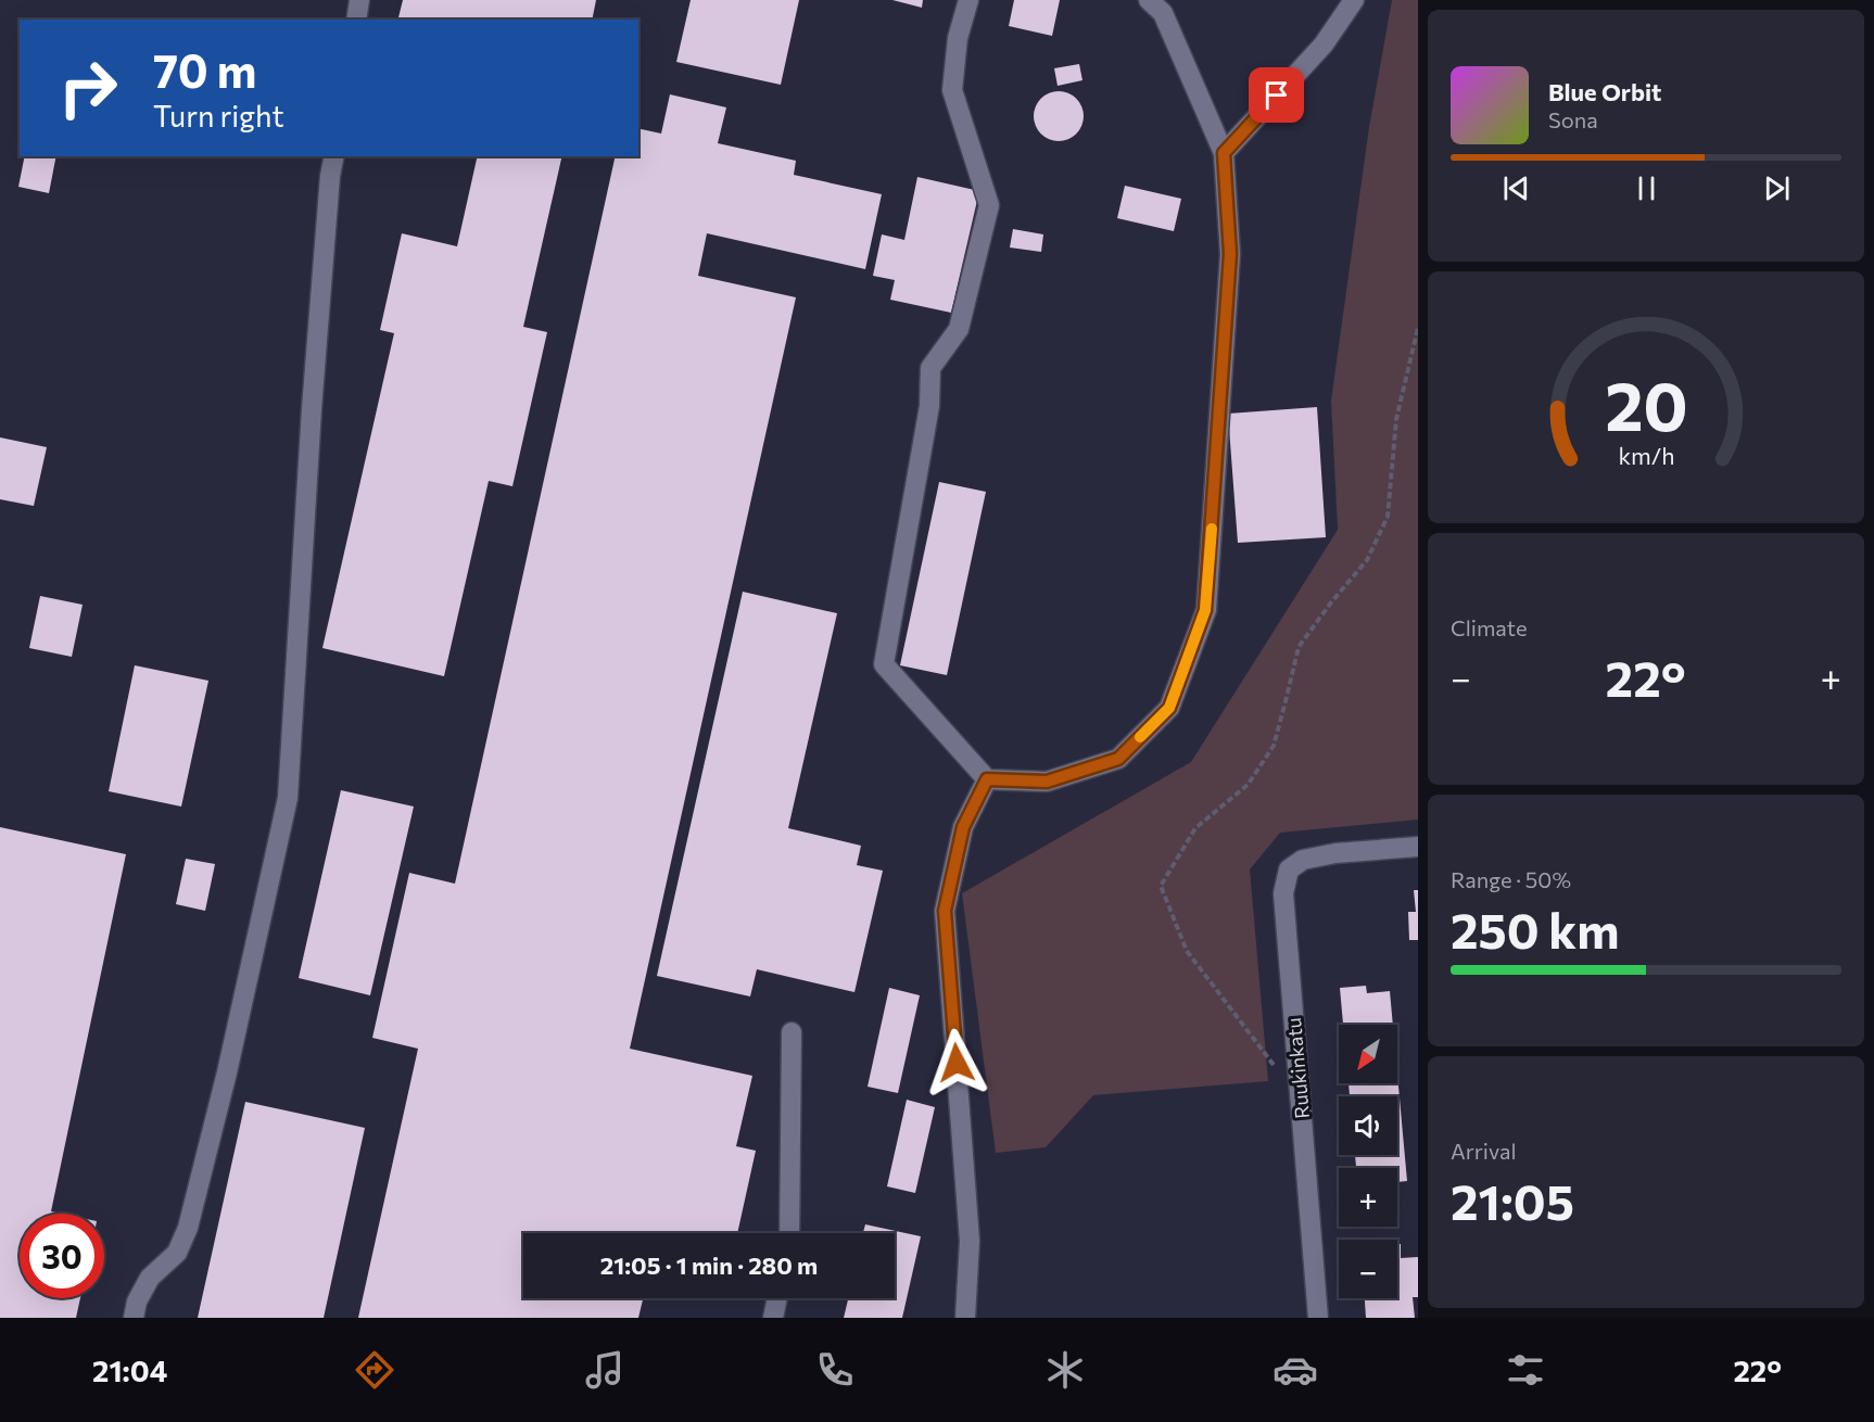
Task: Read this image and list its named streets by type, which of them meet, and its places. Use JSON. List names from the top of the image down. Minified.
{"streets":{"street":["Ruukinkatu"]},"north":"bottom left","page":{"turn":["70 m","Turn right"],"song":["Blue Orbit","Sona"],"tile":["Climate",["Range · 50%","250 km"],["Arrival","21:05"]],"heat":["−","22°","+"],"map_buttons":["+","−"],"limit":"30","trip":"21:05 · 1 min · 280 m","tabs":["21:04","22°"],"gauge":["20","km/h"]}}
